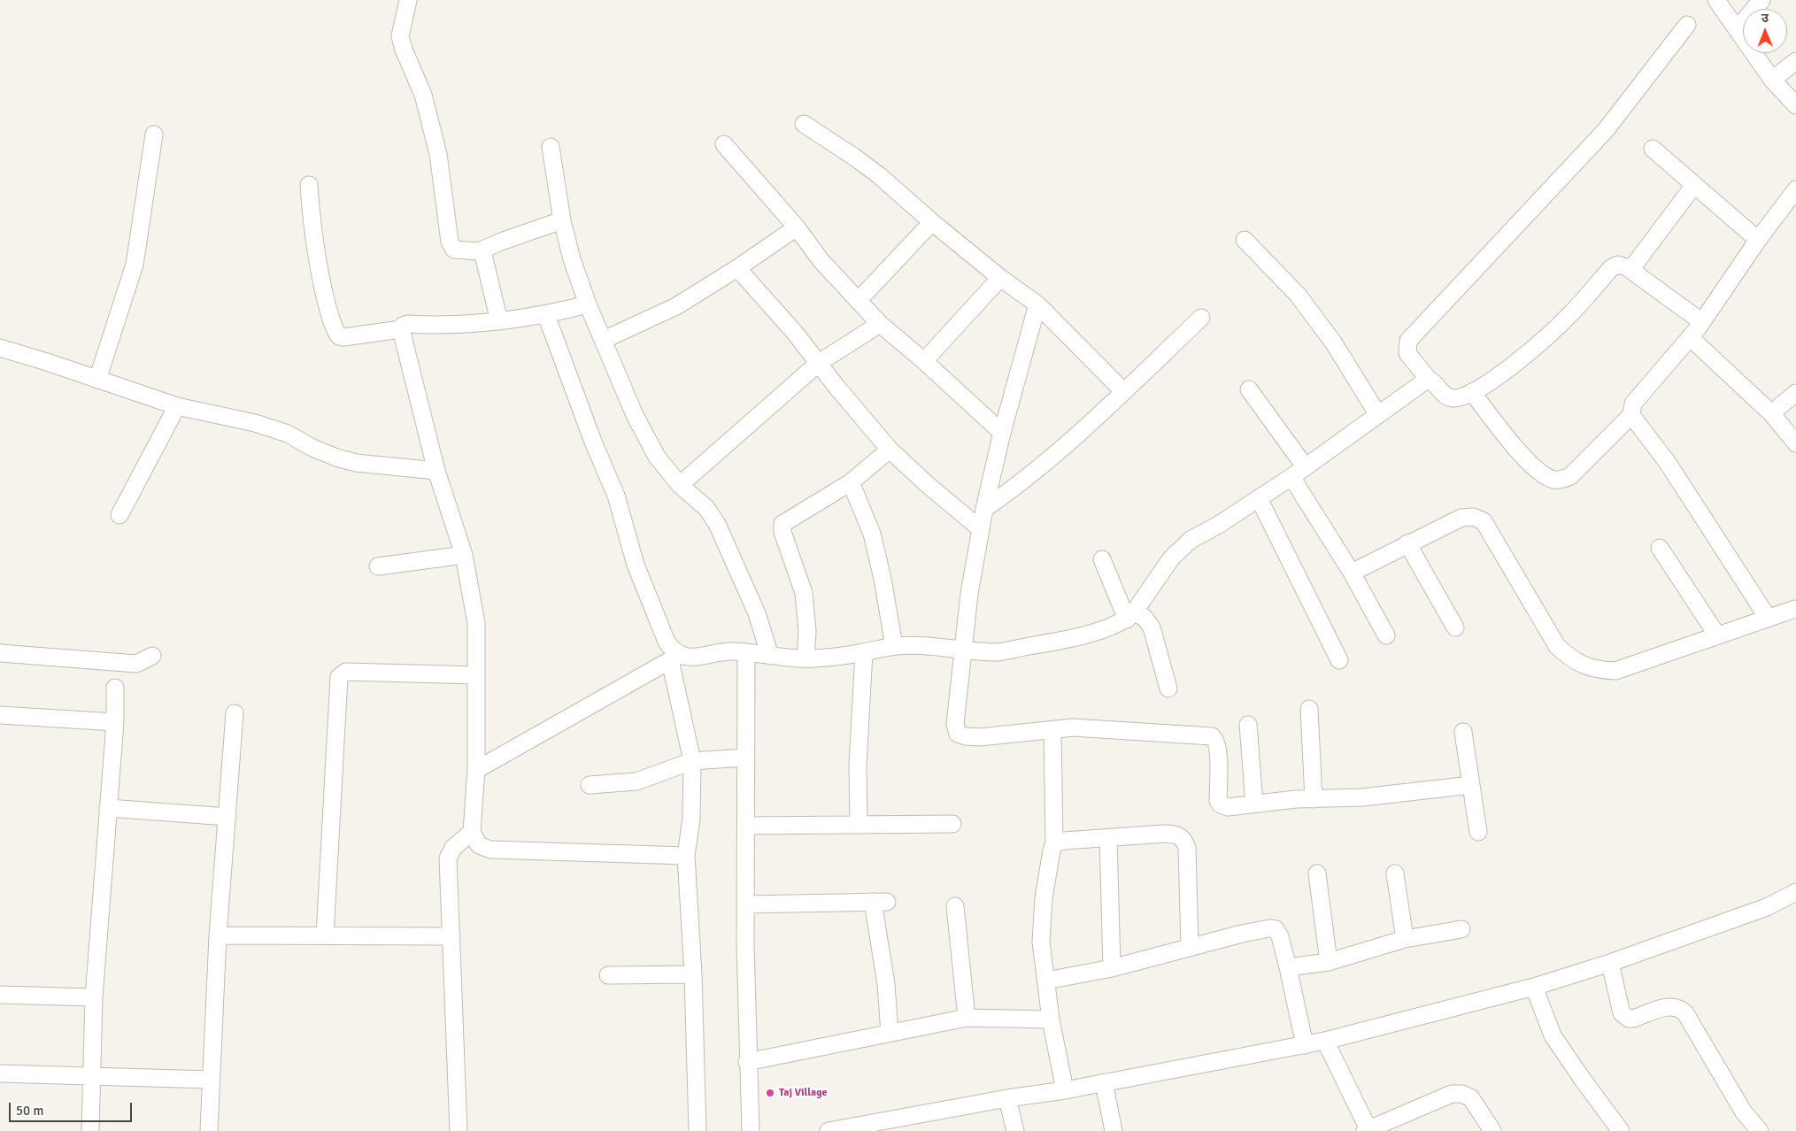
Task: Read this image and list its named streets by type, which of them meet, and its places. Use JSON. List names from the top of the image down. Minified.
{"places":["Taj Village"],"scale_bar":"50 m","north":"top"}
